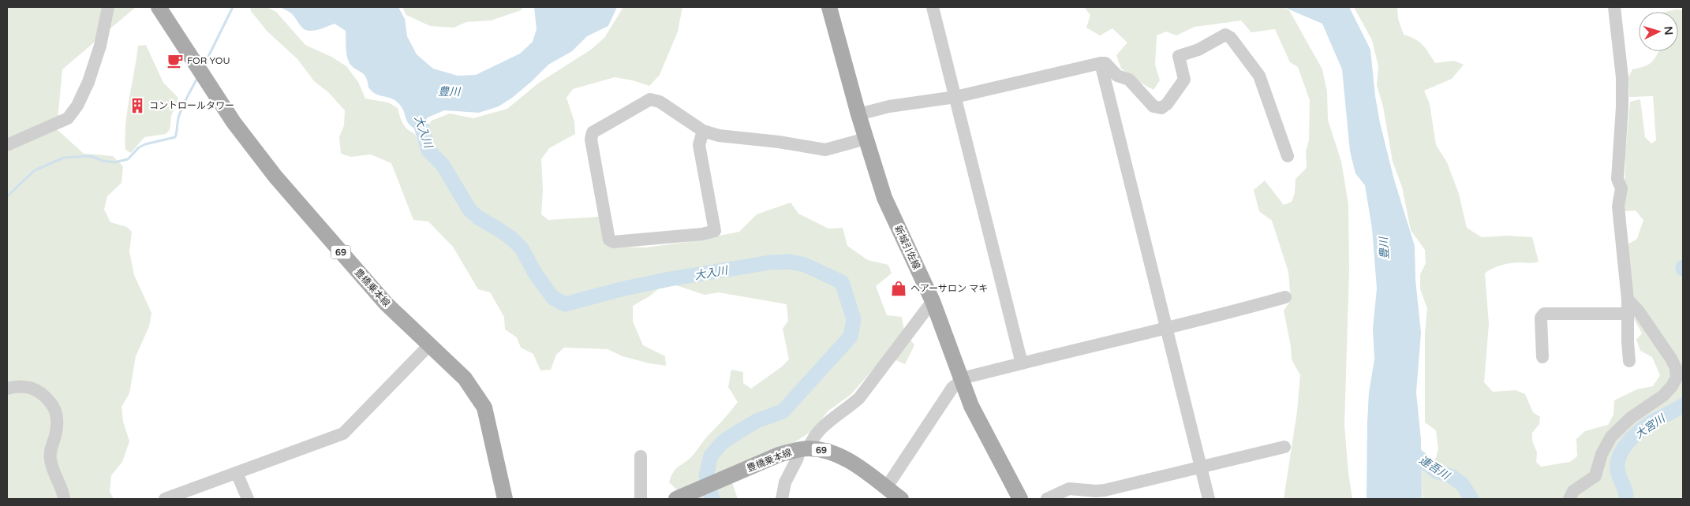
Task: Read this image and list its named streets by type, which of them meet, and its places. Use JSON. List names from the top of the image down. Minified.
{"streets":{"main road":["新城引佐線","69","豊橋乗本線"]},"water":["豊川","大入川","大宮川","連吾川"],"places":{"cafe":["FOR YOU"],"building":["コントロールタワー"],"shop":["ヘアーサロン マキ"]},"north":"right"}
